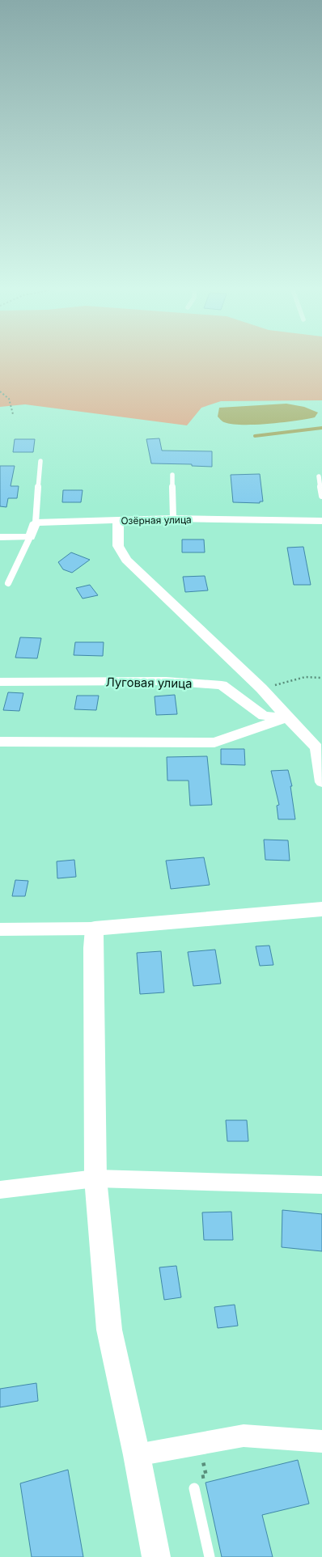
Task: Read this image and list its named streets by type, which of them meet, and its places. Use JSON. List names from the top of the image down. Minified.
{"streets":{"street":["Озёрная улица","Луговая улица"]}}
